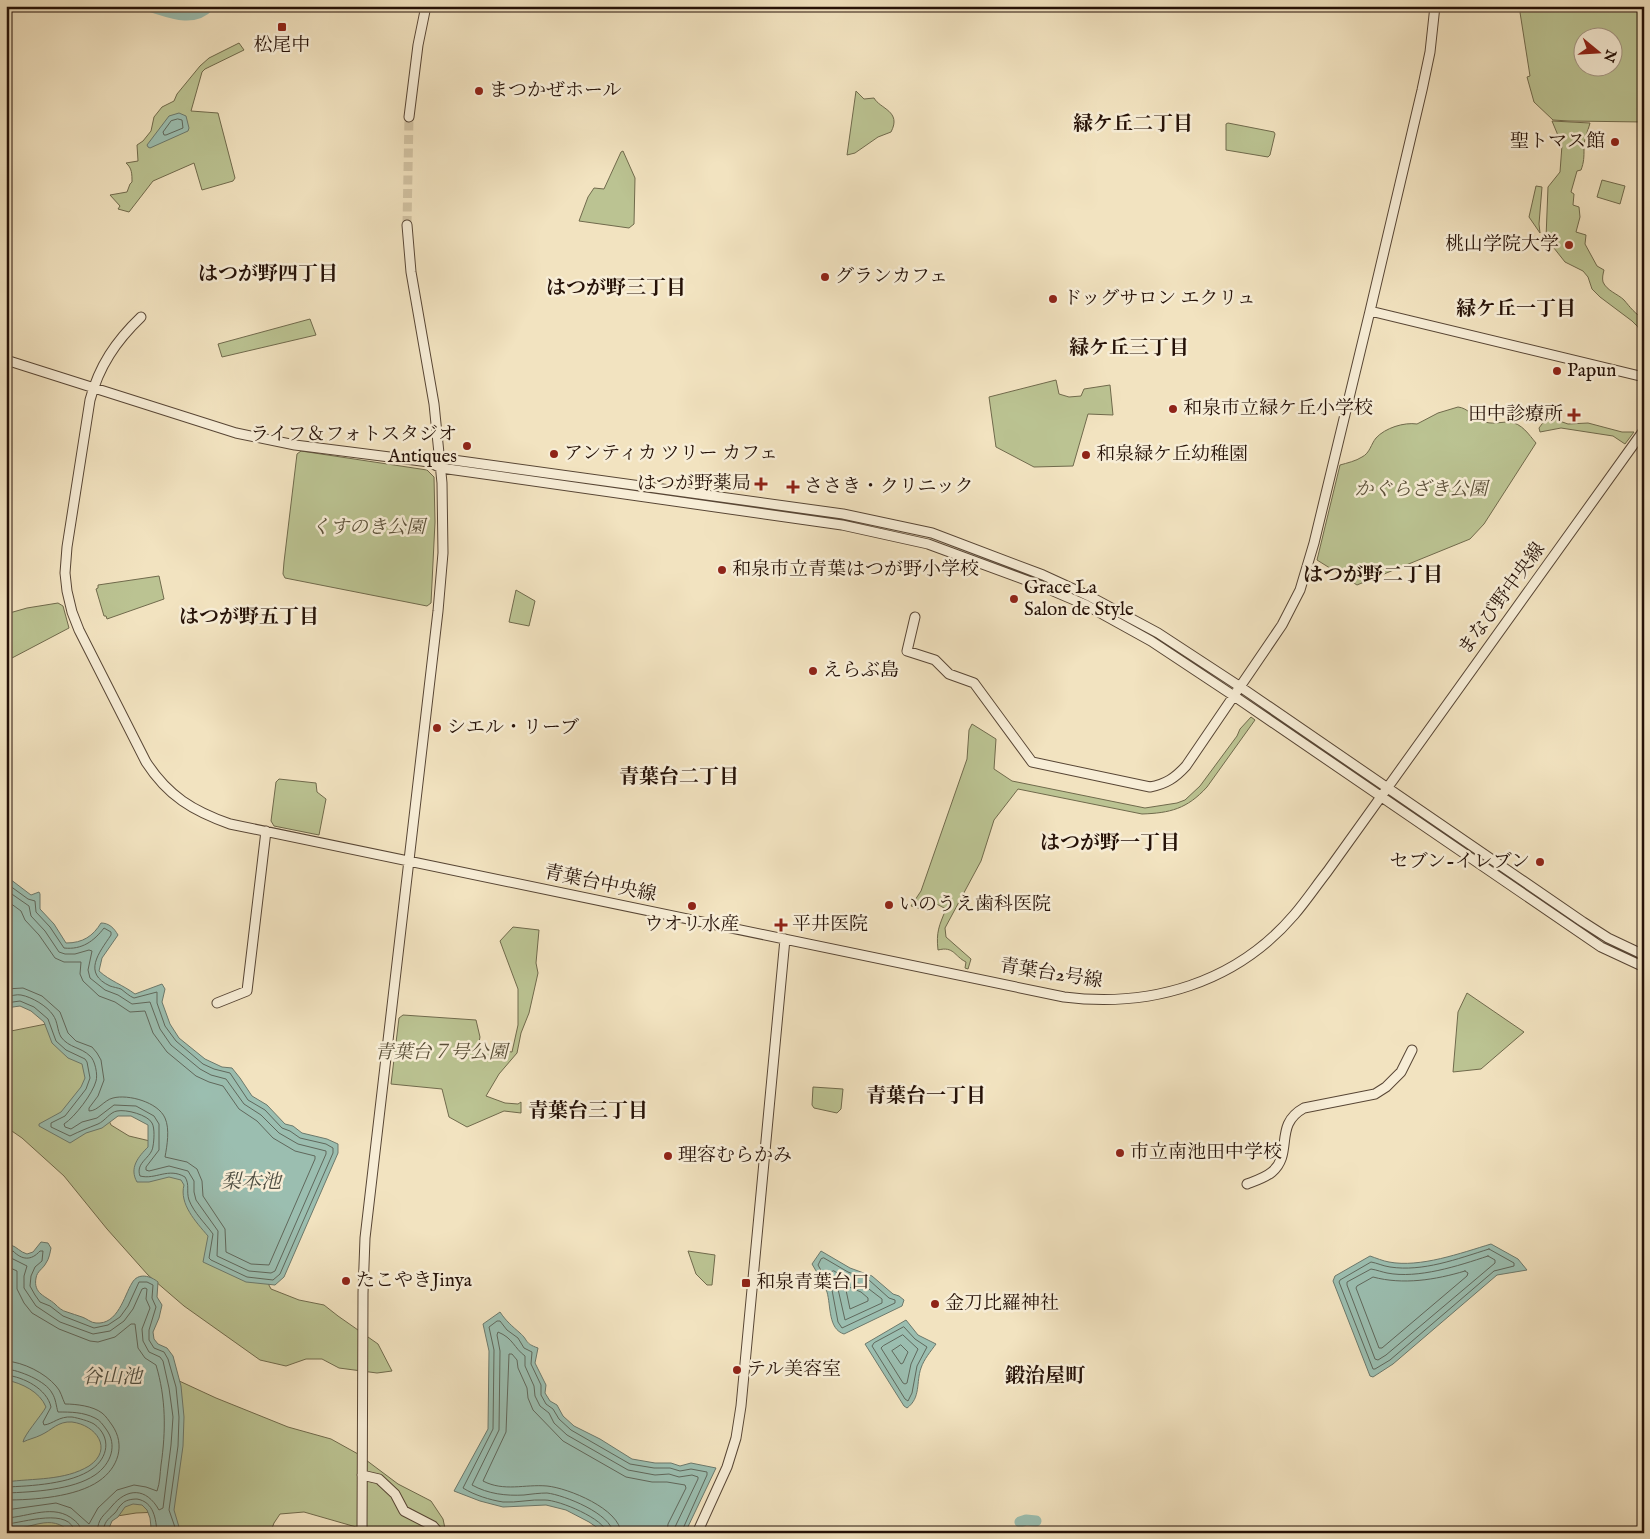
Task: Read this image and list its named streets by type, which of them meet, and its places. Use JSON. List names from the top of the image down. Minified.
{"streets":{"street":["まなび野中央線","青葉台中央線","青葉台2号線"]},"crossings":[["まなび野中央線","青葉台2号線"],["青葉台中央線","青葉台2号線"]],"districts":["緑ケ丘二丁目","はつが野四丁目","はつが野三丁目","緑ケ丘一丁目","緑ケ丘三丁目","はつが野二丁目","はつが野五丁目","青葉台二丁目","はつが野一丁目","青葉台一丁目","青葉台三丁目","鍛治屋町"],"water":["梨本池","谷山池"],"parks":["かぐらざき公園","くすのき公園","青葉台７号公園"],"places":{"transit":["松尾中","和泉青葉台口"],"other":["まつかぜホール","聖トマス館","桃山学院大学","グランカフェ","ドッグサロン エクリュ","Papun","和泉市立緑ケ丘小学校","ライフ＆フォトスタジオ Antiques","アンティカ ツリー カフェ","和泉緑ケ丘幼稚園","和泉市立青葉はつが野小学校","Grace La Salon de Style","えらぶ島","シエル・リーブ","セブン-イレブン","いのうえ歯科医院","ウオリ水産","市立南池田中学校","理容むらかみ","たこやきJinya","金刀比羅神社","テル美容室"],"health":["田中診療所","はつが野薬局","ささき・クリニック","平井医院"]},"north":"right"}
